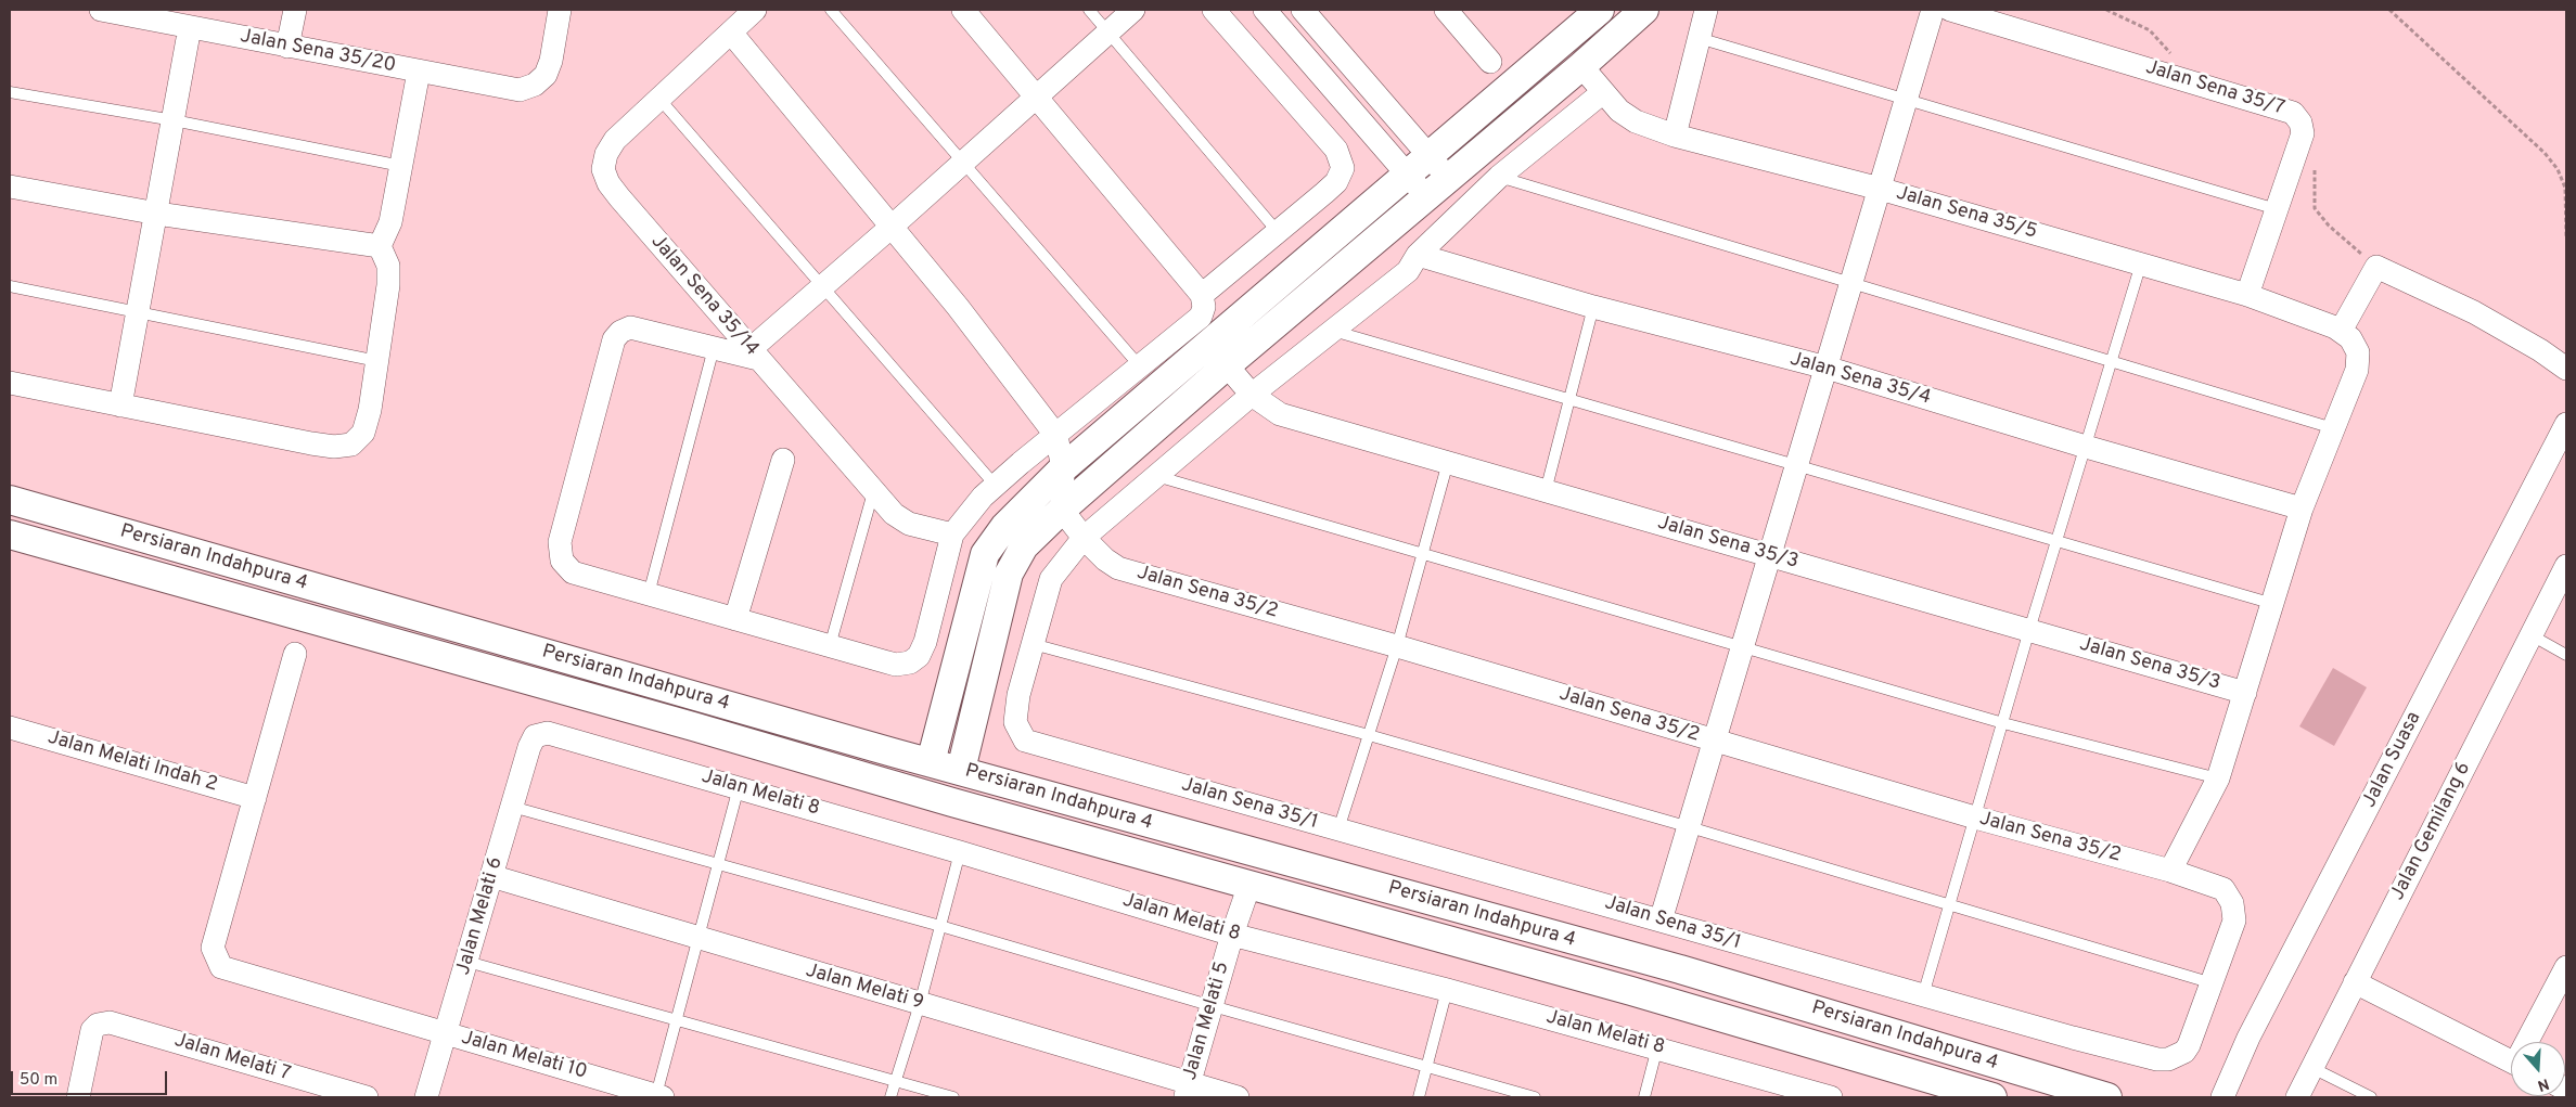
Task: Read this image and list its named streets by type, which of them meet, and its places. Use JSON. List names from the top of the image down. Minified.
{"streets":{"street":["Jalan Sena 35/20","Jalan Sena 35/7","Jalan Sena 35/5","Jalan Sena 35/14","Jalan Sena 35/4","Jalan Sena 35/3","Persiaran Indahpura 4","Jalan Sena 35/2","Jalan Suasa","Jalan Melati Indah 2","Jalan Melati 8","Jalan Sena 35/1","Jalan Gemilang 6","Jalan Melati 6","Jalan Melati 9","Jalan Melati 5","Jalan Melati 10","Jalan Melati 7"]},"crossings":[["Jalan Sena 35/7","Jalan Sena 35/5"],["Persiaran Indahpura 4","Jalan Melati 5"],["Jalan Sena 35/2","Jalan Sena 35/1"],["Jalan Melati Indah 2","Jalan Melati 10"],["Jalan Melati 8","Jalan Melati 6"],["Jalan Melati 8","Jalan Melati 5"],["Jalan Melati 6","Jalan Melati 9"],["Jalan Melati 6","Jalan Melati 10"],["Jalan Melati 9","Jalan Melati 5"]],"scale_bar":"50 m","north":"bottom"}
